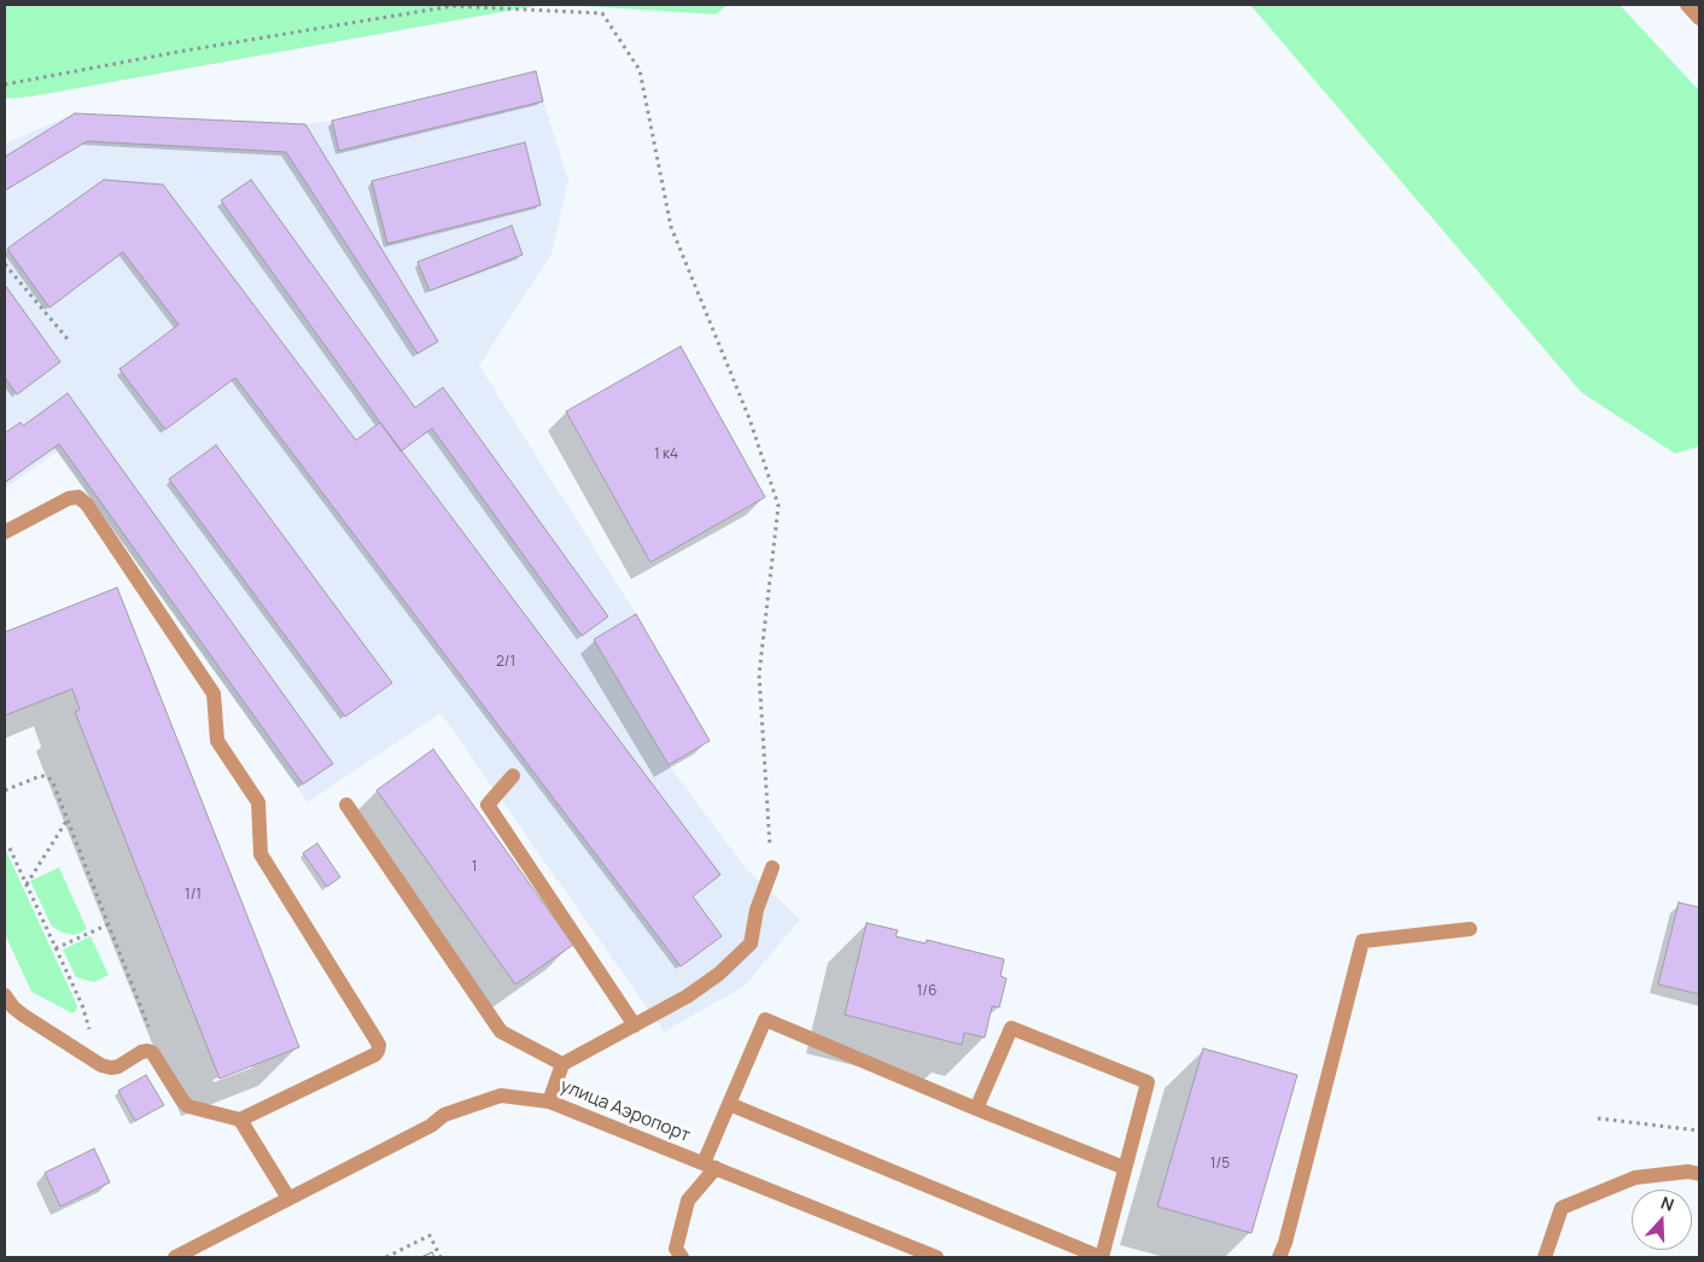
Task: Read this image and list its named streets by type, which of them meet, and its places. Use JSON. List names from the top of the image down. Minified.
{"streets":{"street":["улица Аэропорт"]},"house_numbers":["1 к4","2/1","1","1/1","1/6","1/5"],"north":"top"}
